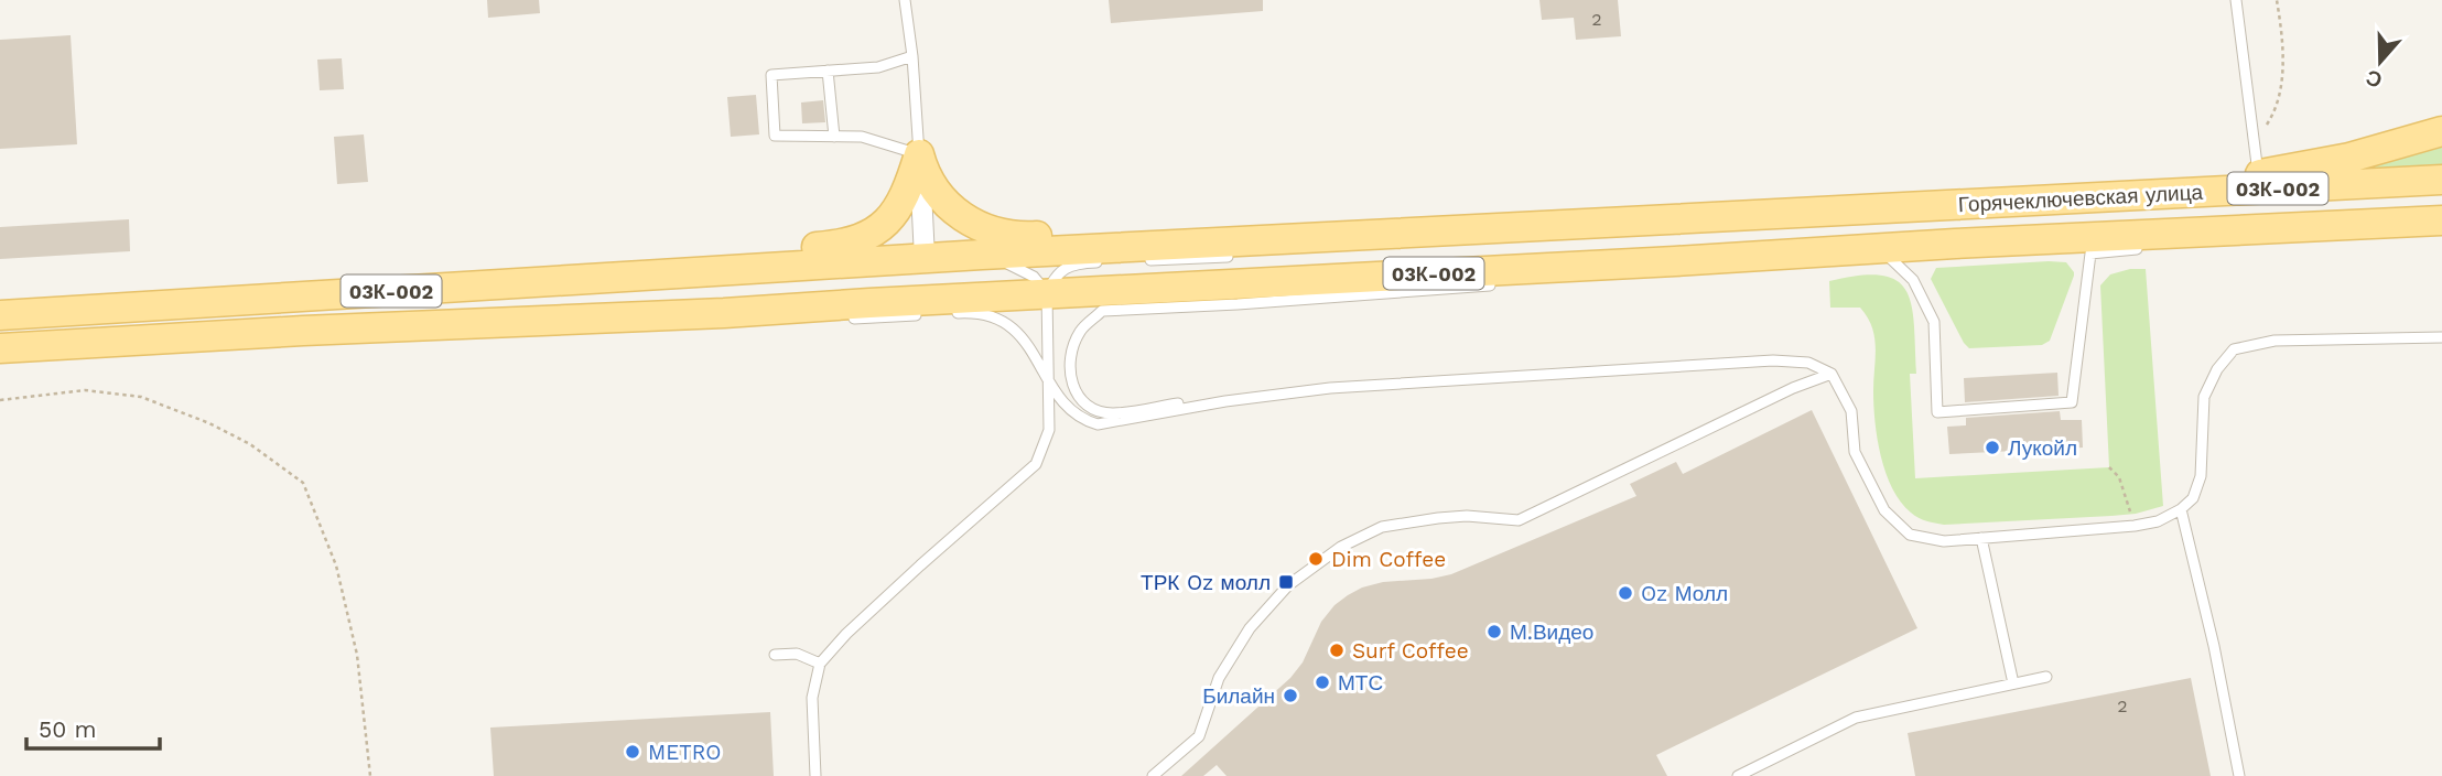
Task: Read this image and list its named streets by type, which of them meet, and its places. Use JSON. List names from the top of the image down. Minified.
{"streets":{"main road":["03К-002","Горячеключевская улица"]},"crossings":[["03К-002","Горячеключевская улица"]],"places":{"other":["Лукойл","Dim Coffee","Oz Молл","М.Видео","Surf Coffee","МТС","Билайн","METRO"],"transit":["ТРК Oz молл"]},"house_numbers":["2","2"],"scale_bar":"50 m","north":"bottom"}
